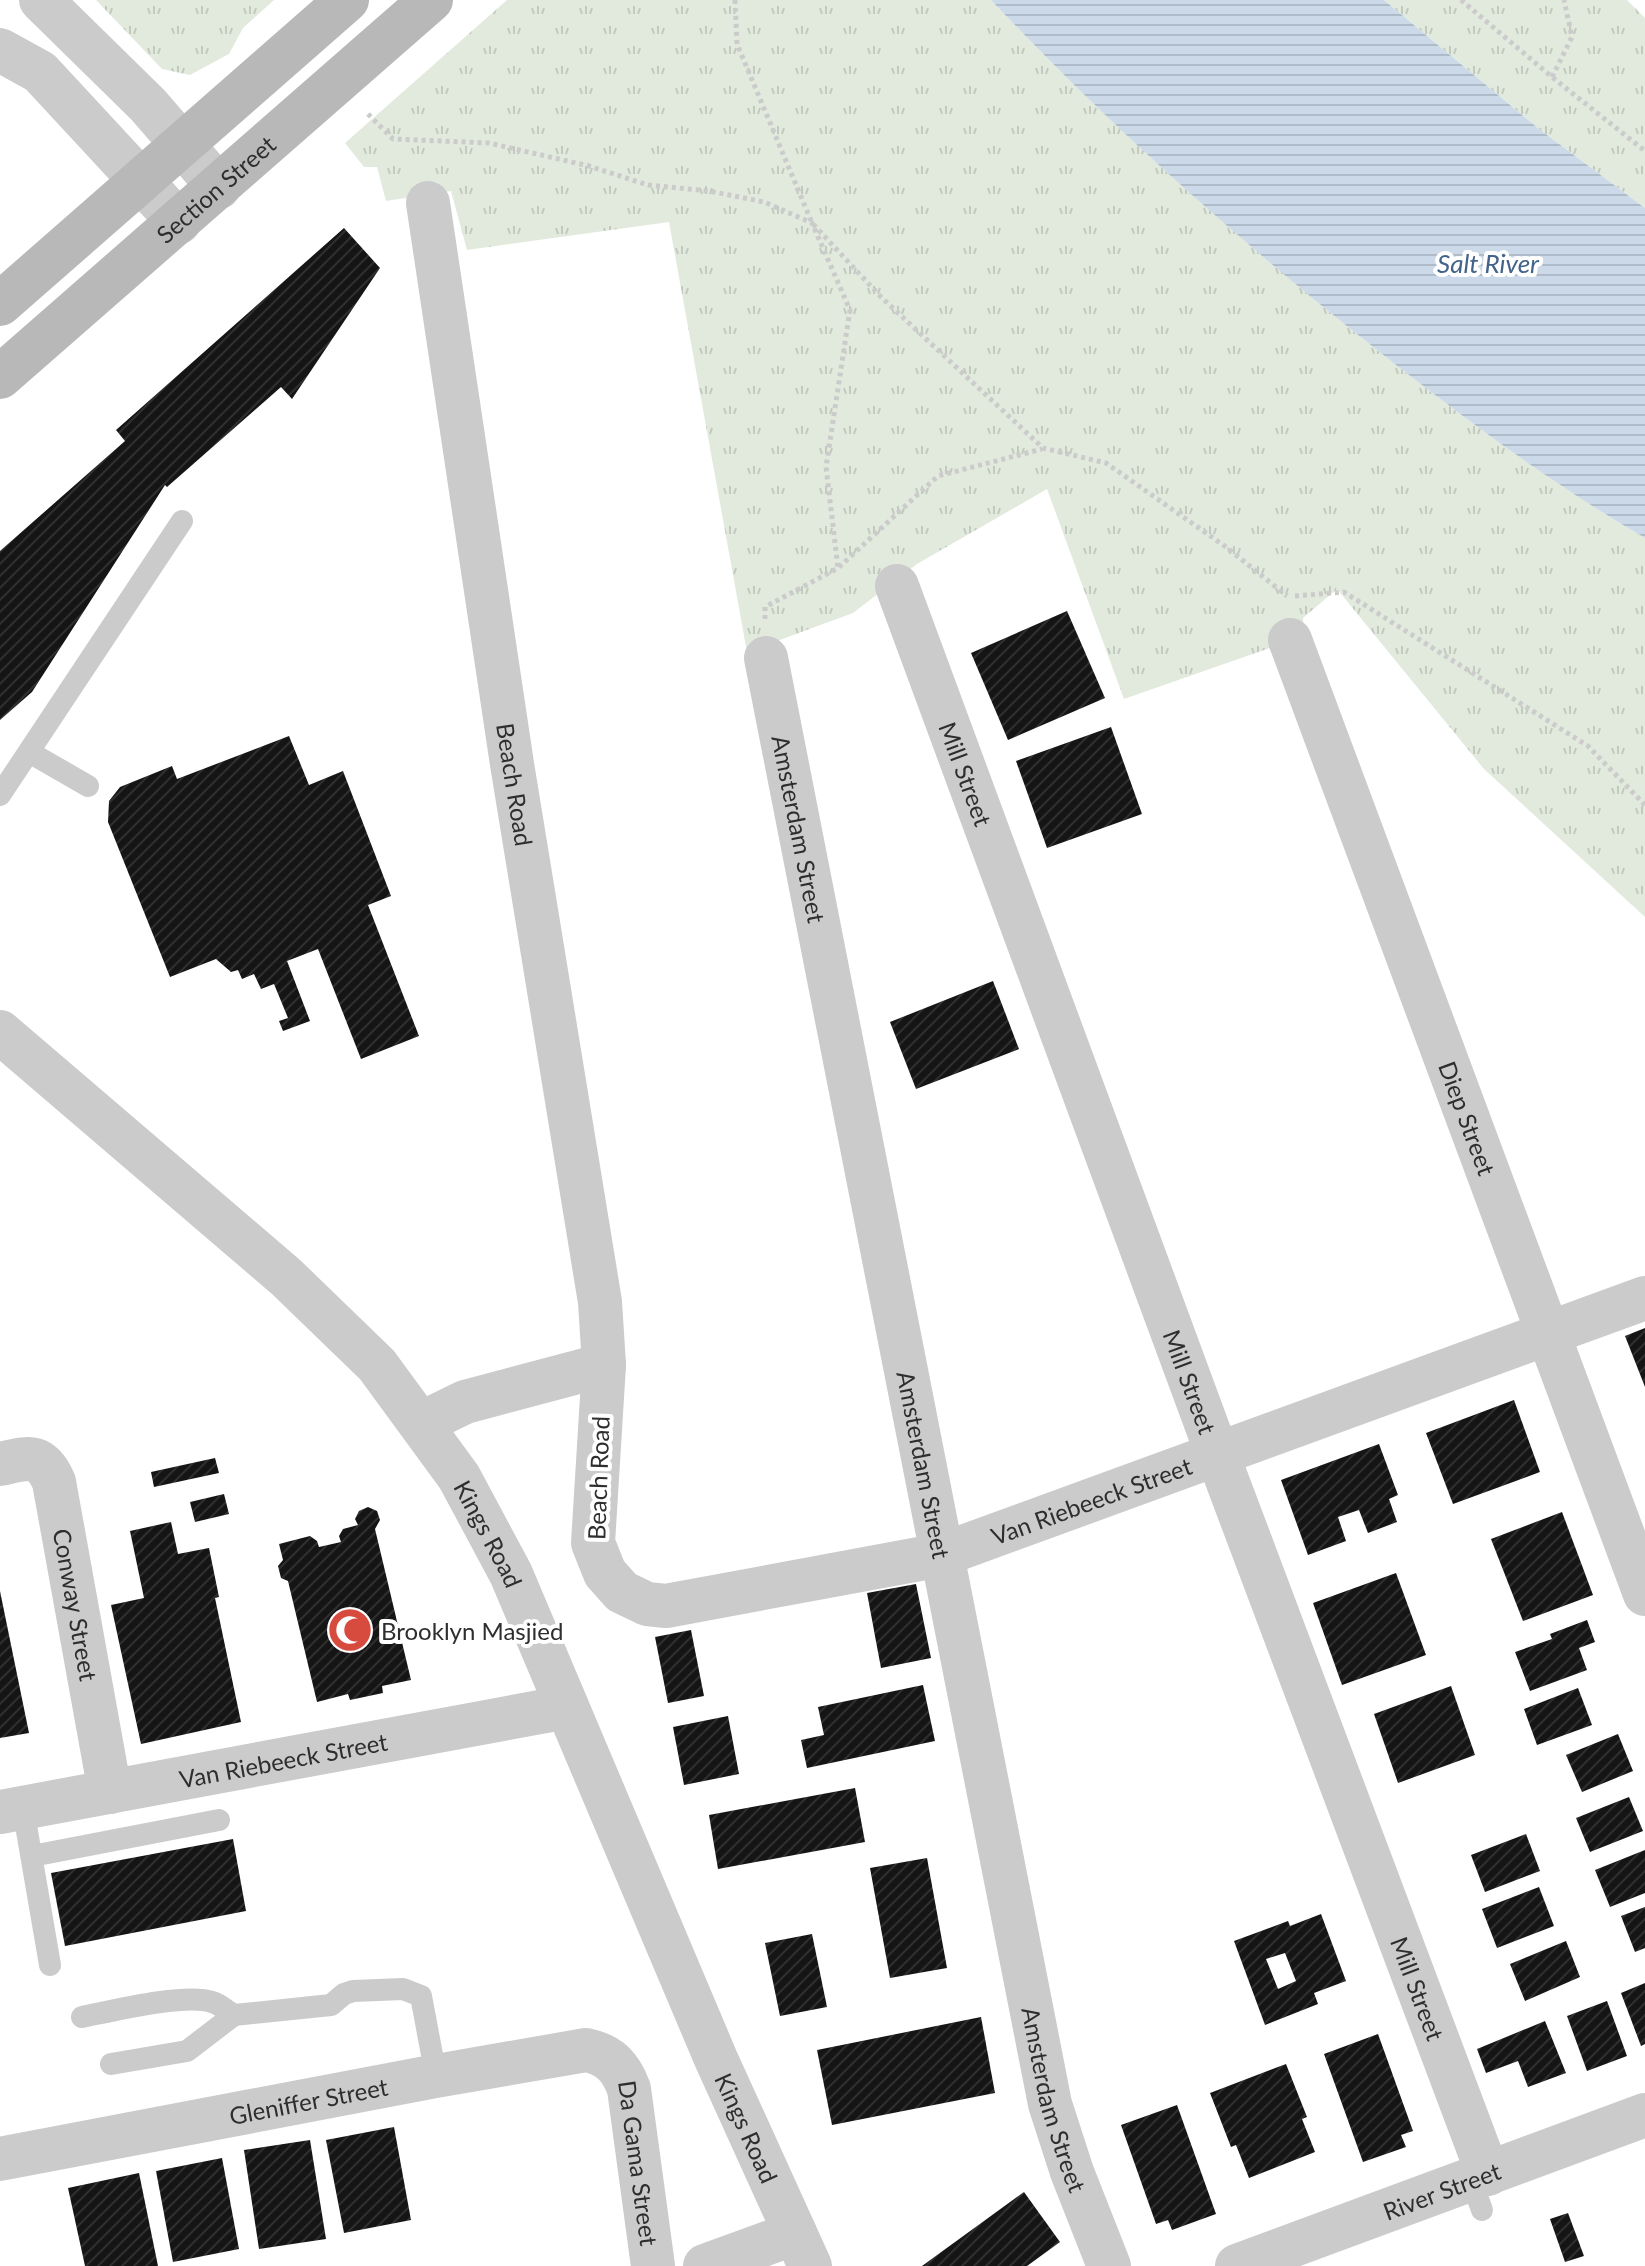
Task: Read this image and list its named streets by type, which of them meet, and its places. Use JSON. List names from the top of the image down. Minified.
{"streets":{"street":["Section Street","Mill Street","Beach Road","Amsterdam Street","Diep Street","Van Riebeeck Street","Kings Road","Conway Street","Gleniffer Street","Da Gama Street","River Street"]},"crossings":[["Mill Street","Van Riebeeck Street"],["Mill Street","River Street"],["Beach Road","Van Riebeeck Street"],["Amsterdam Street","Van Riebeeck Street"],["Diep Street","Van Riebeeck Street"],["Van Riebeeck Street","Kings Road"],["Van Riebeeck Street","Conway Street"],["Gleniffer Street","Da Gama Street"]],"water":["Salt River"],"places":{"mosque":["Brooklyn Masjied"]}}
